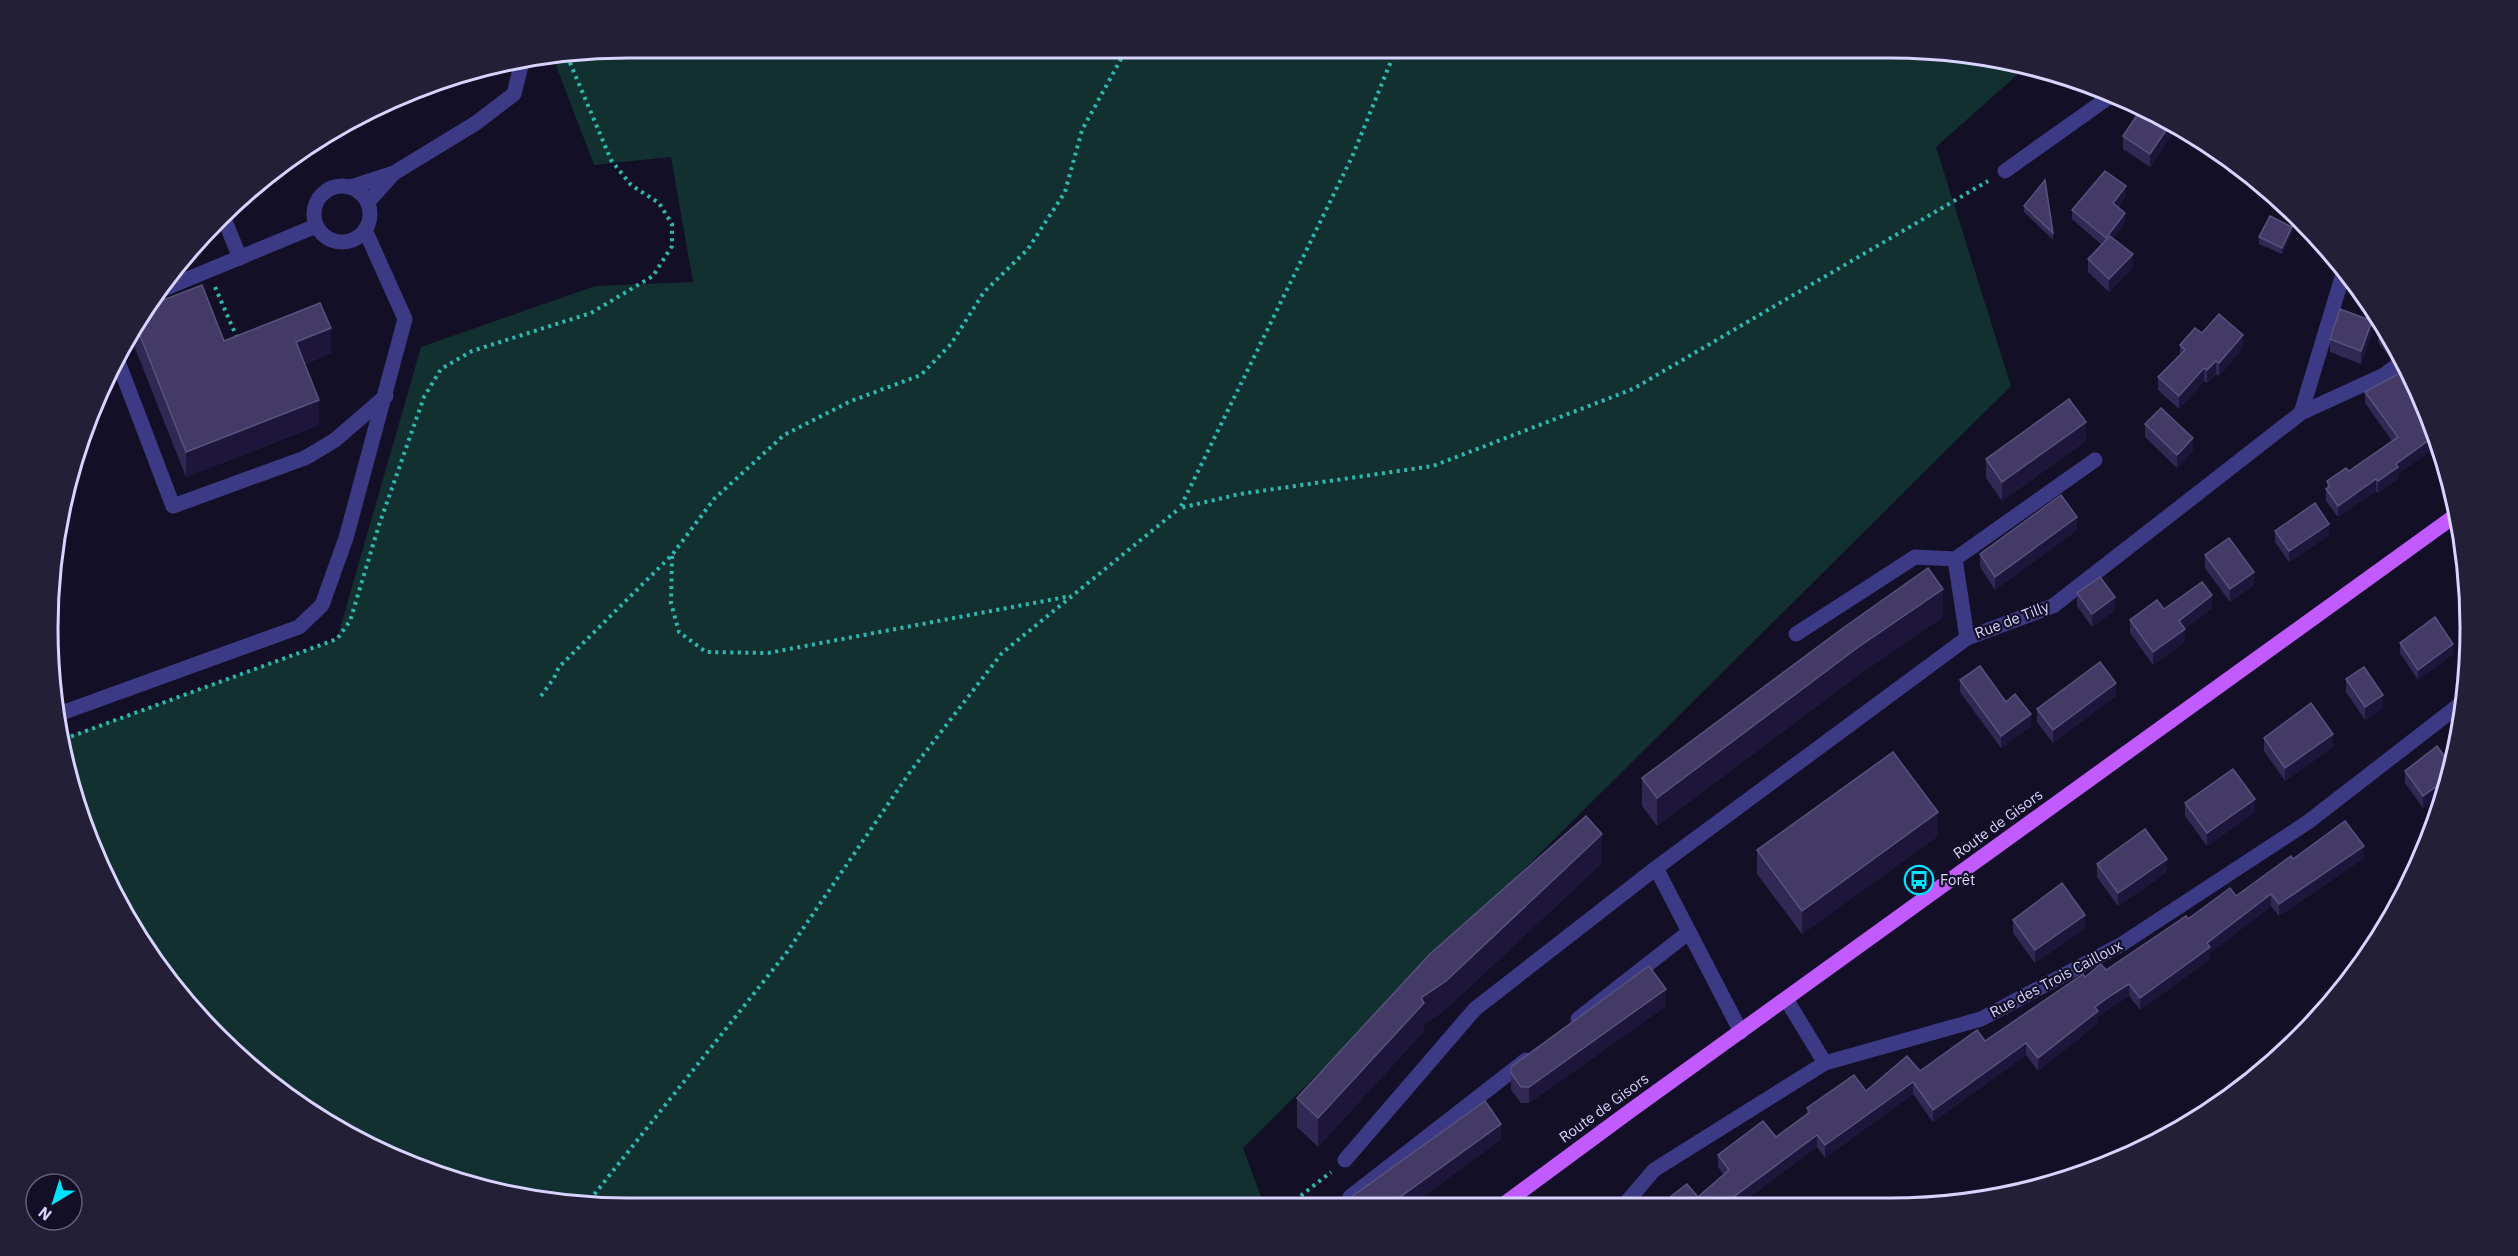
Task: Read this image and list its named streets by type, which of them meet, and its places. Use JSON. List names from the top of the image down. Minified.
{"streets":{"main road":["Route de Gisors"],"street":["Rue de Tilly","Rue des Trois Cailloux"]},"places":{"bus stop":["Forêt"]},"north":"bottom left"}
